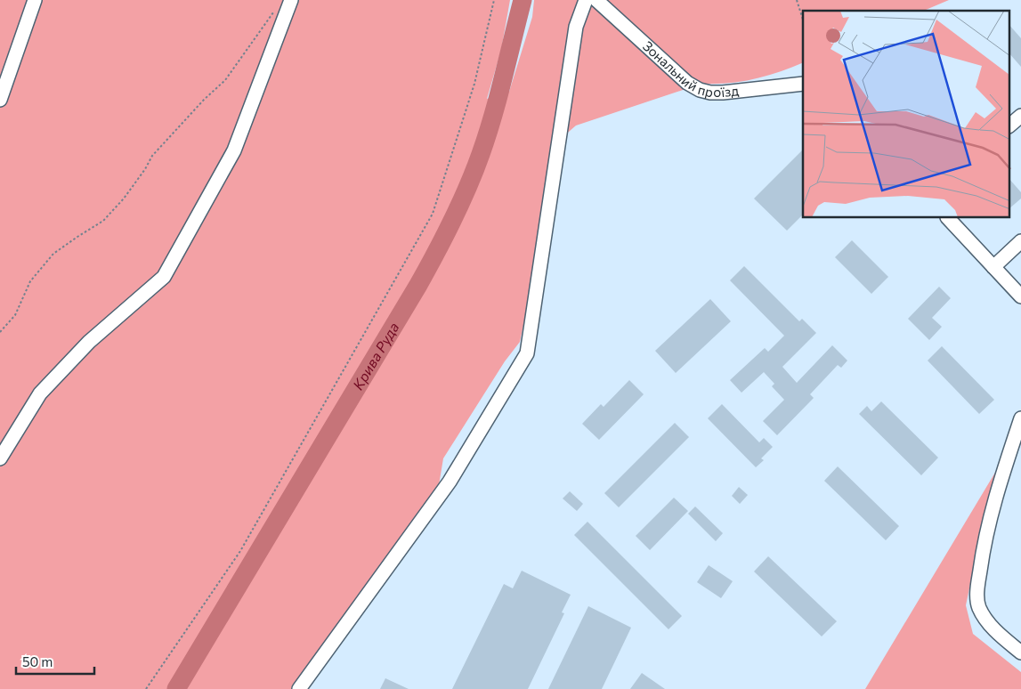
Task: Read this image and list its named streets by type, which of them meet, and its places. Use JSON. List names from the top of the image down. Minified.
{"streets":{"street":["Зональний проїзд"]},"water":["Крива Руда"],"scale_bar":"50 m"}
